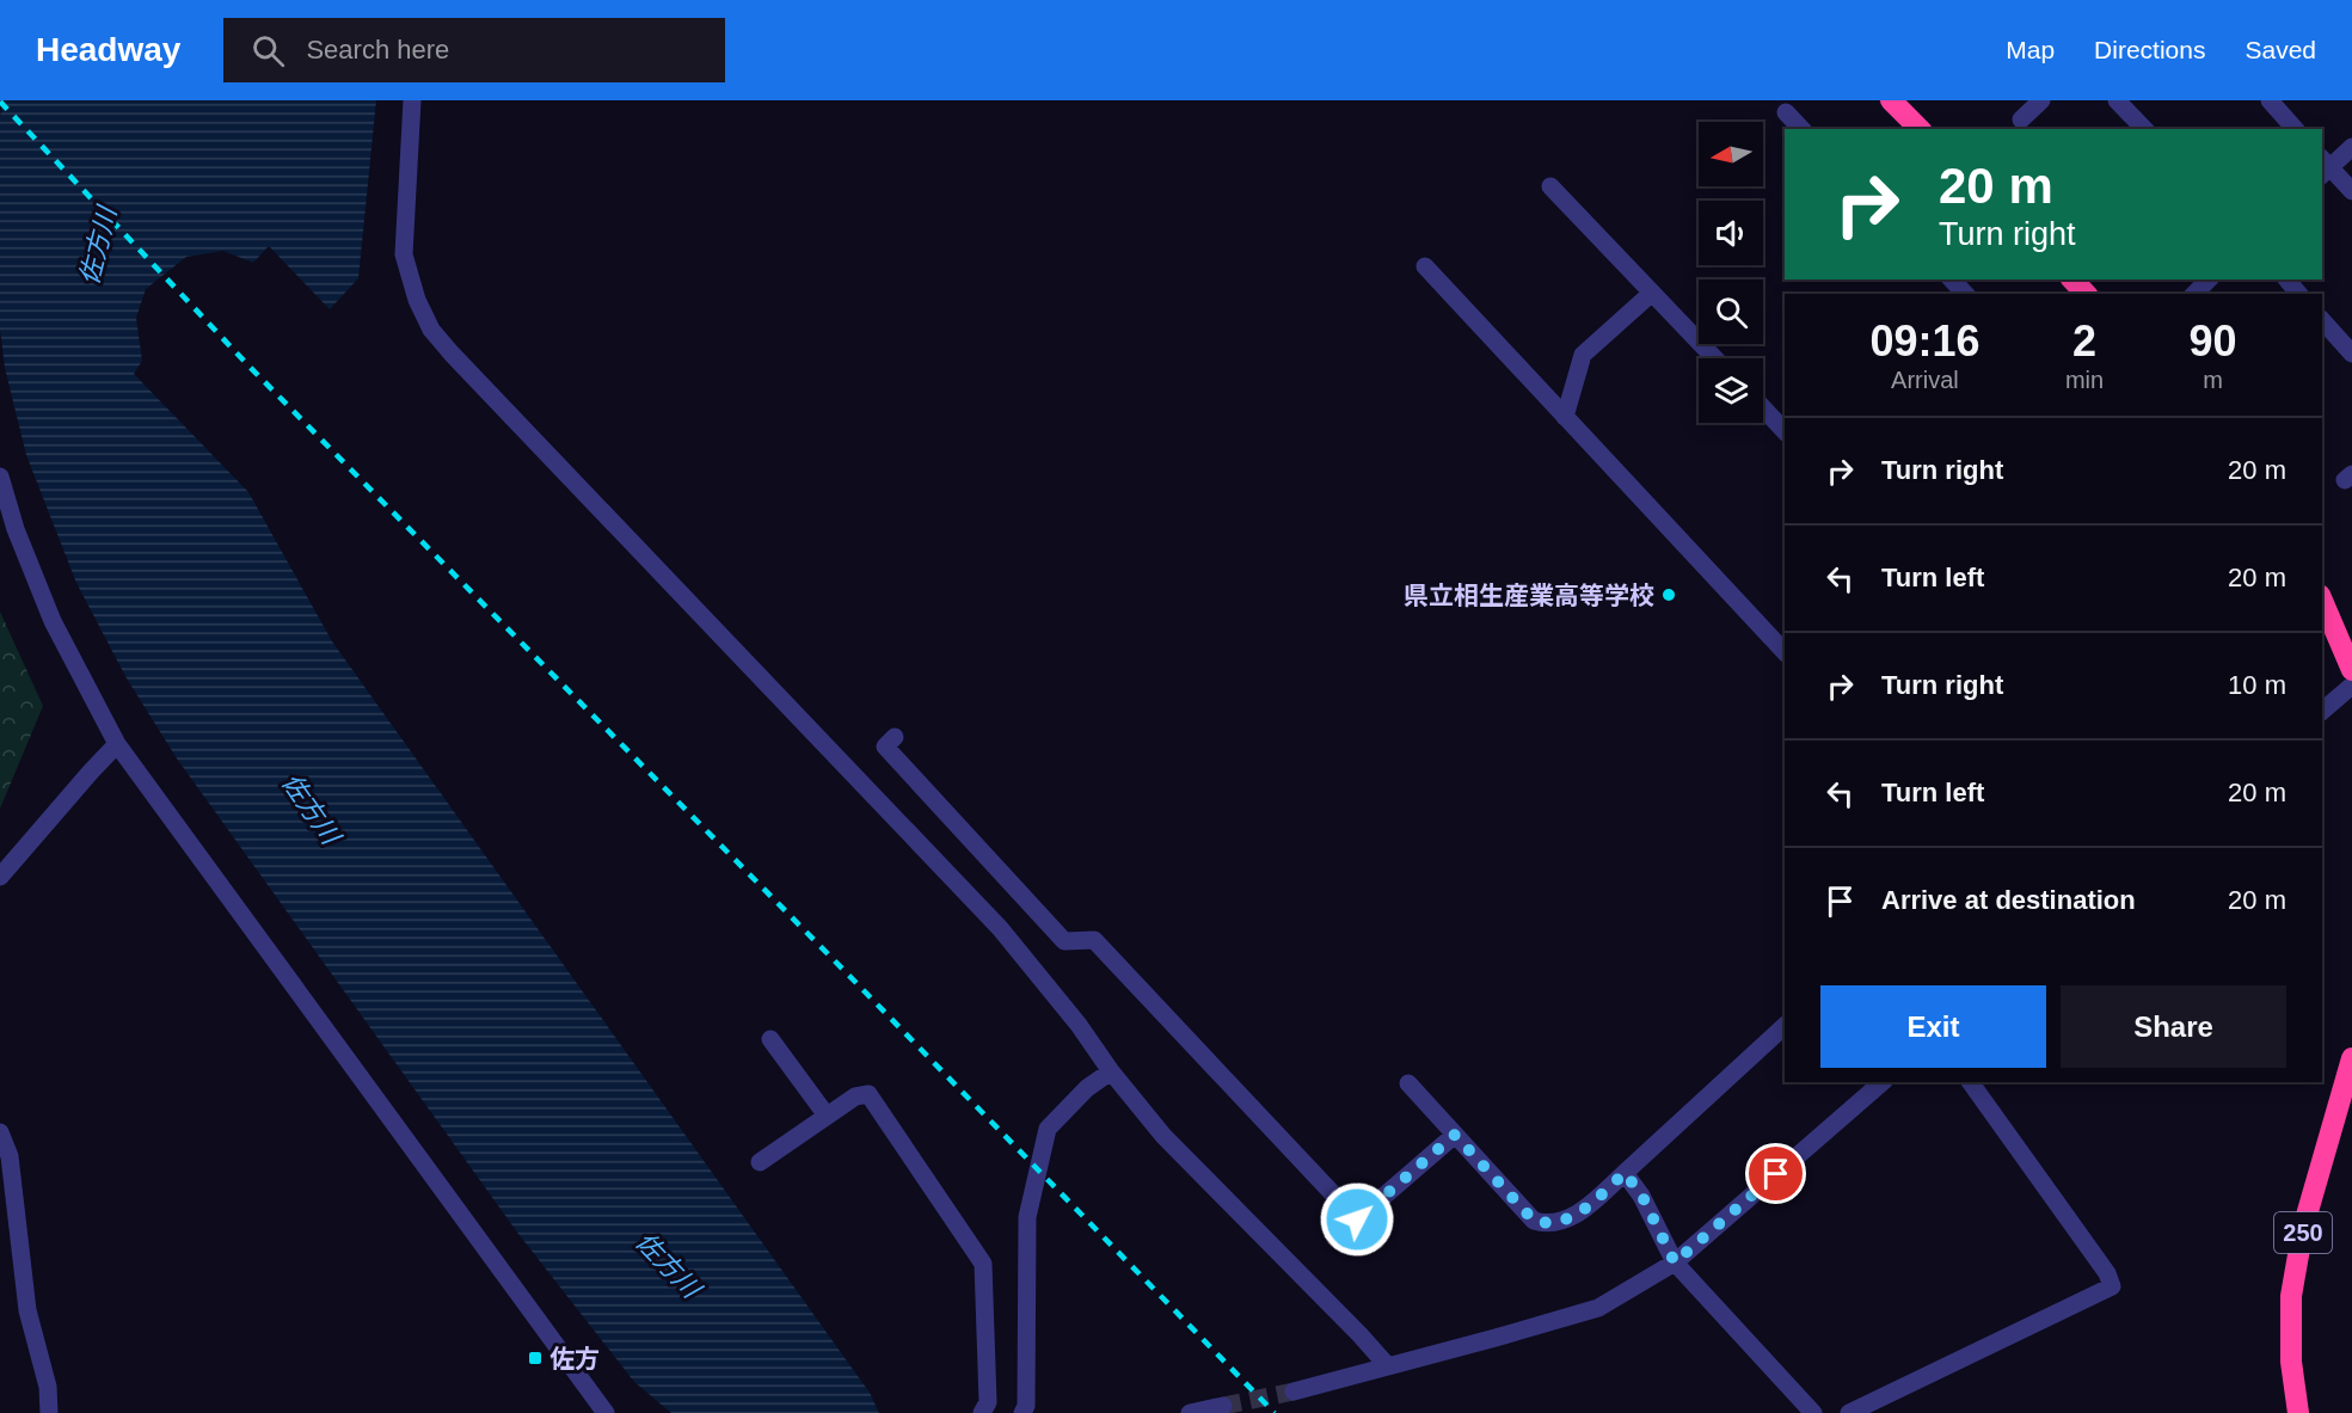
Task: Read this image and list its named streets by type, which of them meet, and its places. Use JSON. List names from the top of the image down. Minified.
{"streets":{"highway":["250"]},"water":["佐方川"],"places":{"other":["県立相生産業高等学校"],"transit":["佐方"]},"north":"left","page":{"header":"Headway","search":"Search here","nav":["Map","Directions","Saved"],"turn":["20 m","Turn right"],"eta":["09:16","Arrival","2","min","90","m"],"list":[{"name":"Turn right","value":"20 m"},{"name":"Turn left","value":"20 m"},{"name":"Turn right","value":"10 m"},{"name":"Turn left","value":"20 m"},{"name":"Arrive at destination","value":"20 m"}],"buttons":["Exit","Share"]}}
